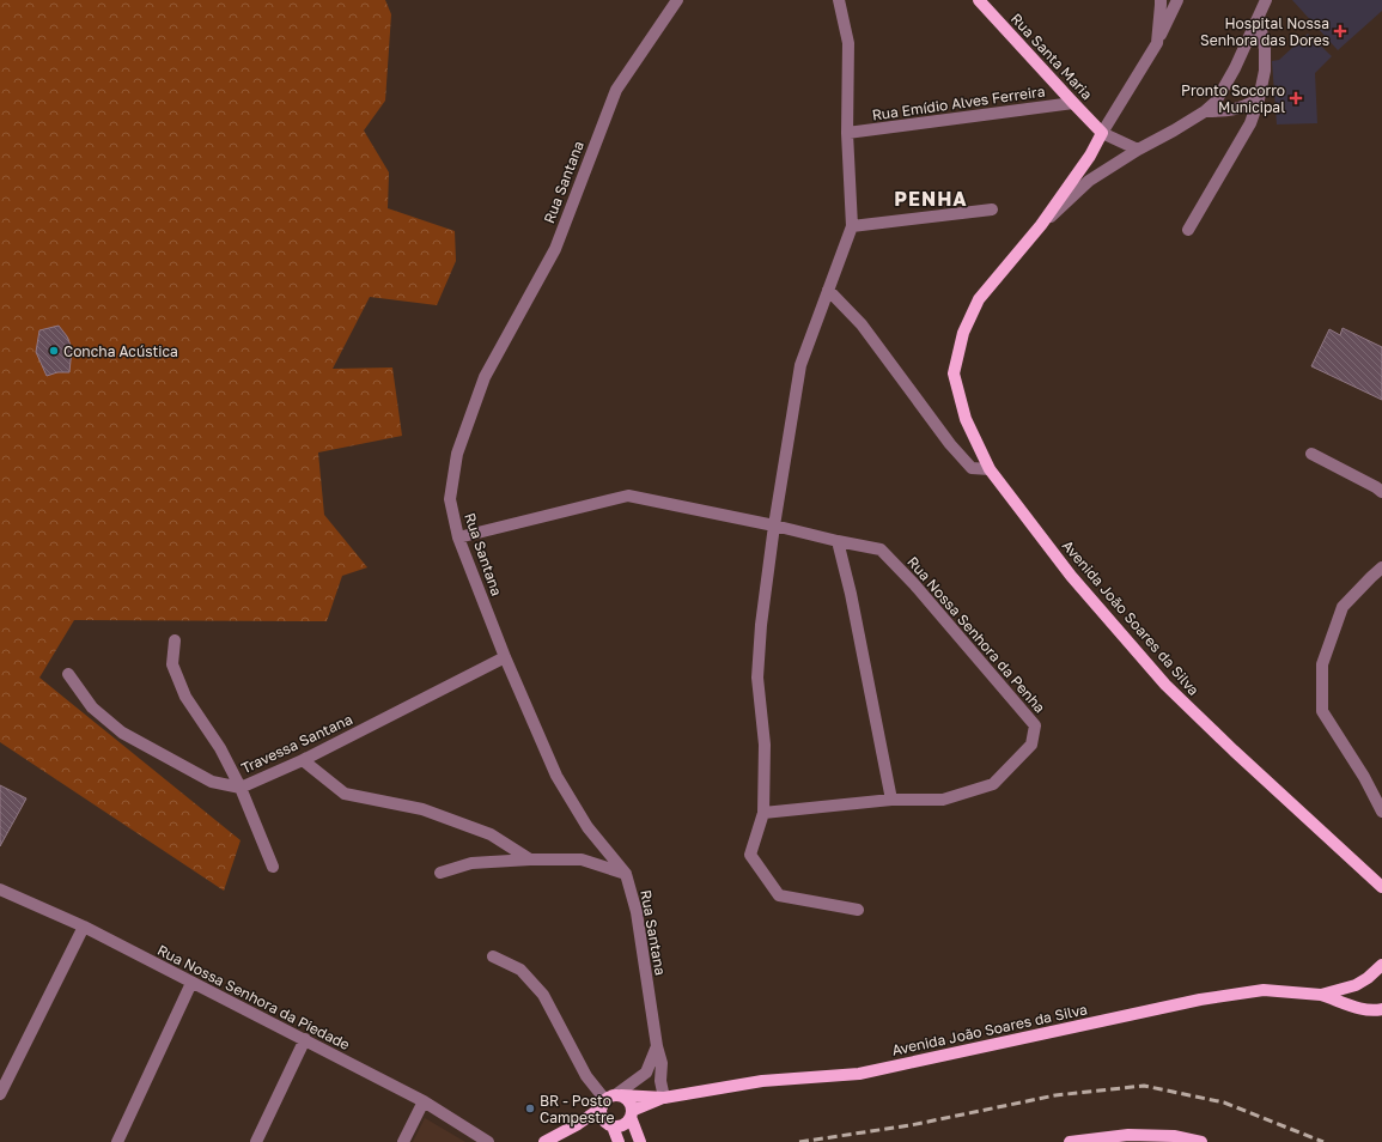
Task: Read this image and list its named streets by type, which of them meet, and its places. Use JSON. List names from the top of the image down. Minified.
{"streets":{"main road":["Rua Santa Maria","Avenida João Soares da Silva"],"street":["Rua Emídio Alves Ferreira","Rua Santana","Rua Nossa Senhora da Penha","Travessa Santana","Rua Nossa Senhora da Piedade"]},"crossings":[["Rua Santa Maria","Rua Emídio Alves Ferreira"],["Rua Santa Maria","Avenida João Soares da Silva"],["Rua Santana","Avenida João Soares da Silva"],["Rua Santana","Rua Nossa Senhora da Penha"],["Rua Santana","Travessa Santana"]],"districts":["PENHA"],"places":{"health":["Hospital Nossa Senhora das Dores","Pronto Socorro Municipal"],"other":["Concha Acústica","BR - Posto Campestre"]}}
